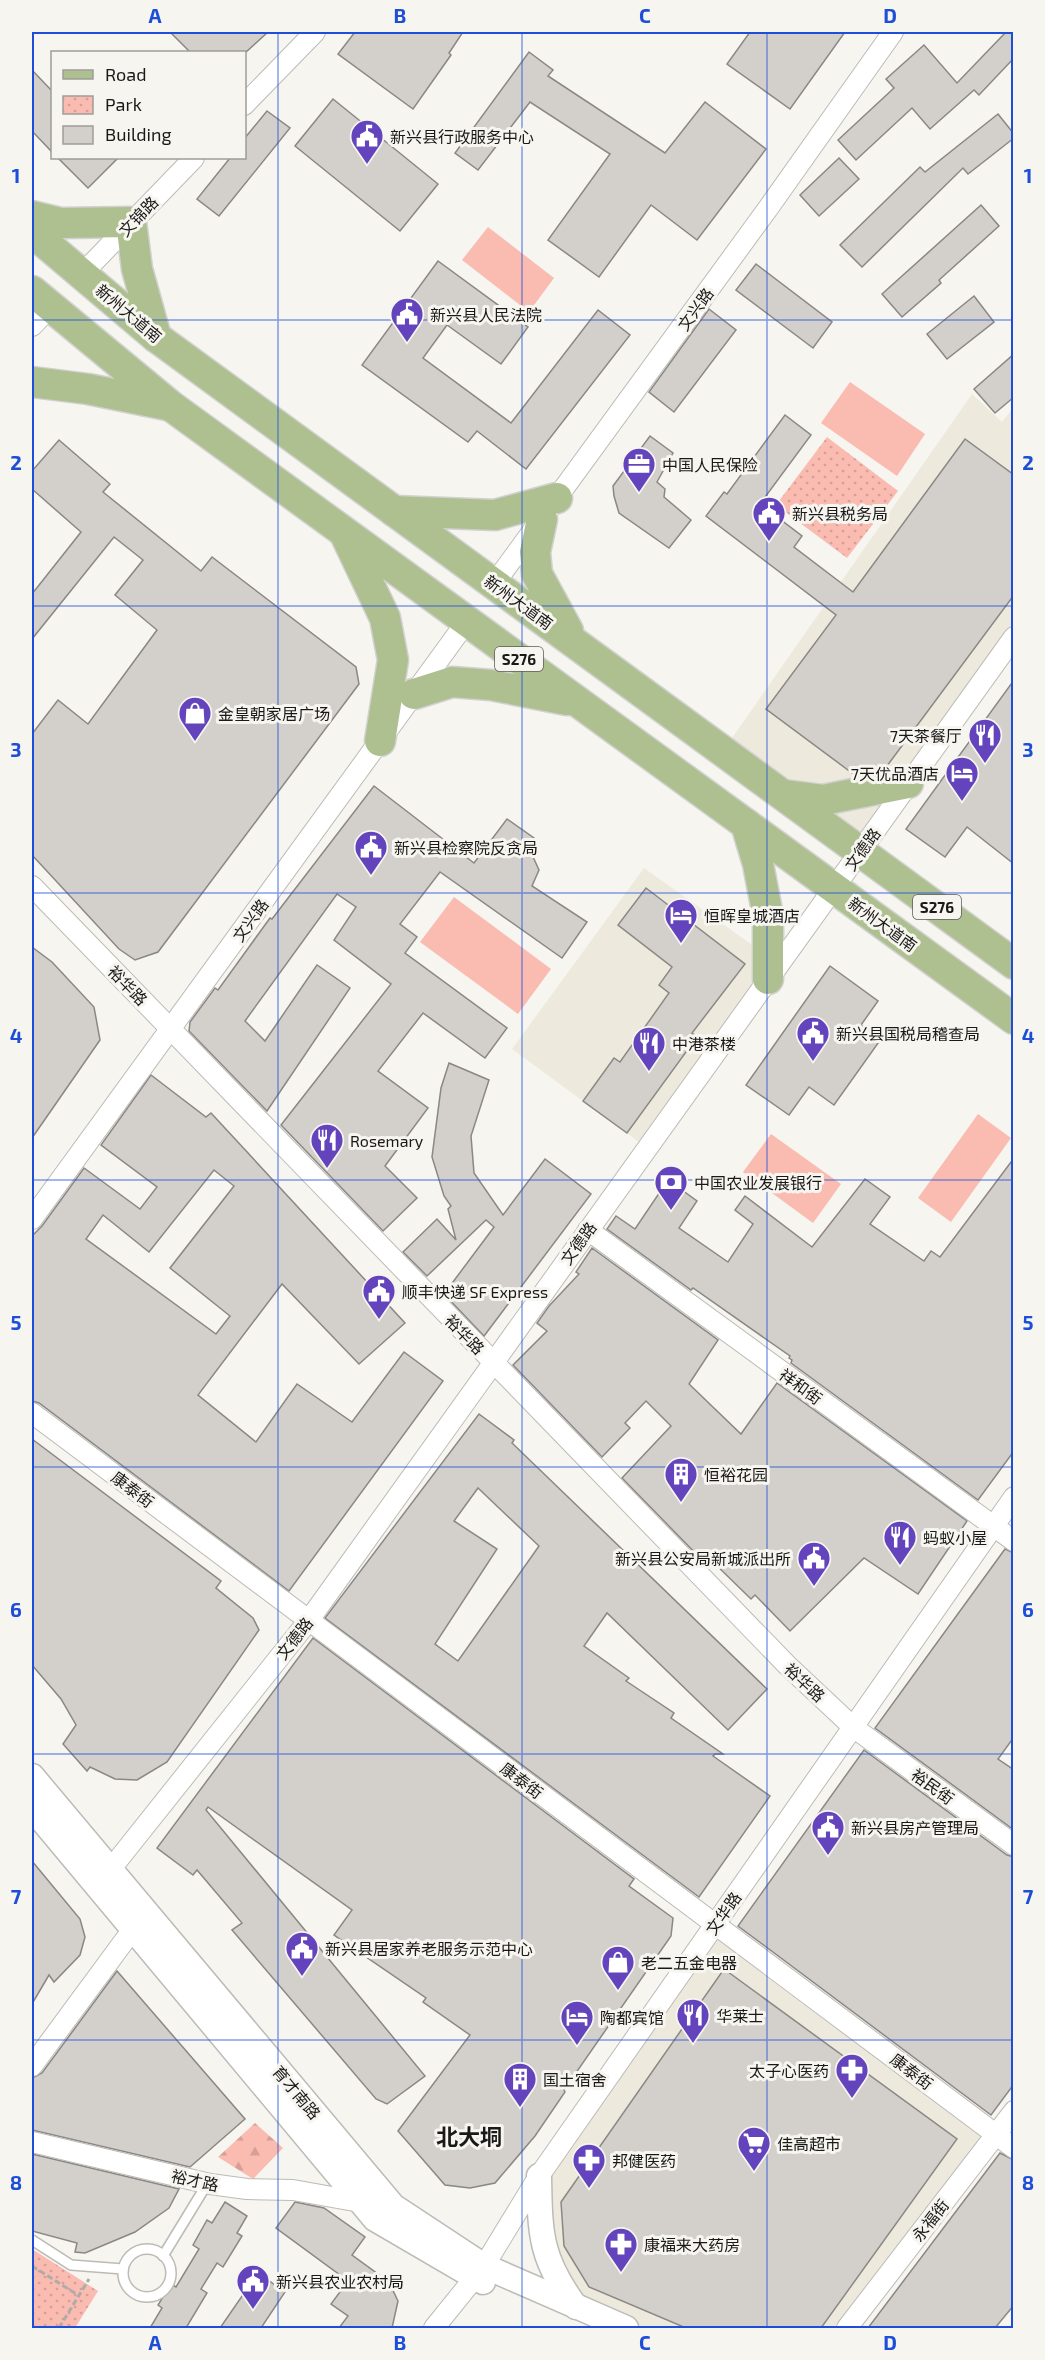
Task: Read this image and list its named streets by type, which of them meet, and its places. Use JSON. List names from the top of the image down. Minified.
{"streets":{"main road":["新州大道南","S276"],"street":["文锦路","文兴路","文德路","裕华路","祥和街","康泰街","裕民街","文华路","育才南路","裕才路","永福街"]},"crossings":[["文锦路","新州大道南"],["文兴路","新州大道南"],["文兴路","裕华路"],["新州大道南","文德路"],["文德路","裕华路"],["文德路","祥和街"],["文德路","康泰街"],["文德路","育才南路"],["裕华路","裕民街"],["裕华路","文华路"],["祥和街","文华路"],["康泰街","文华路"],["康泰街","永福街"],["裕民街","文华路"],["文华路","育才南路"],["育才南路","裕才路"]],"districts":["北大垌"],"places":{"public building":["新兴县行政服务中心","新兴县人民法院","新兴县税务局","新兴县检察院反贪局","新兴县国税局稽查局","顺丰快递 SF Express","新兴县公安局新城派出所","新兴县房产管理局","新兴县居家养老服务示范中心","新兴县农业农村局"],"office":["中国人民保险"],"shop":["金皇朝家居广场","老二五金电器"],"restaurant":["7天茶餐厅","中港茶楼","Rosemary","蚂蚁小屋","华莱士"],"hotel":["7天优品酒店","恒晖皇城酒店","陶都宾馆"],"bank":["中国农业发展银行"],"building":["恒裕花园","国土宿舍"],"pharmacy":["太子心医药","邦健医药","康福来大药房"],"supermarket":["佳高超市"]},"legend":["Road","Park","Building"],"grid":{"columns":["A","B","C","D"],"rows":["1","2","3","4","5","6","7","8"]}}
